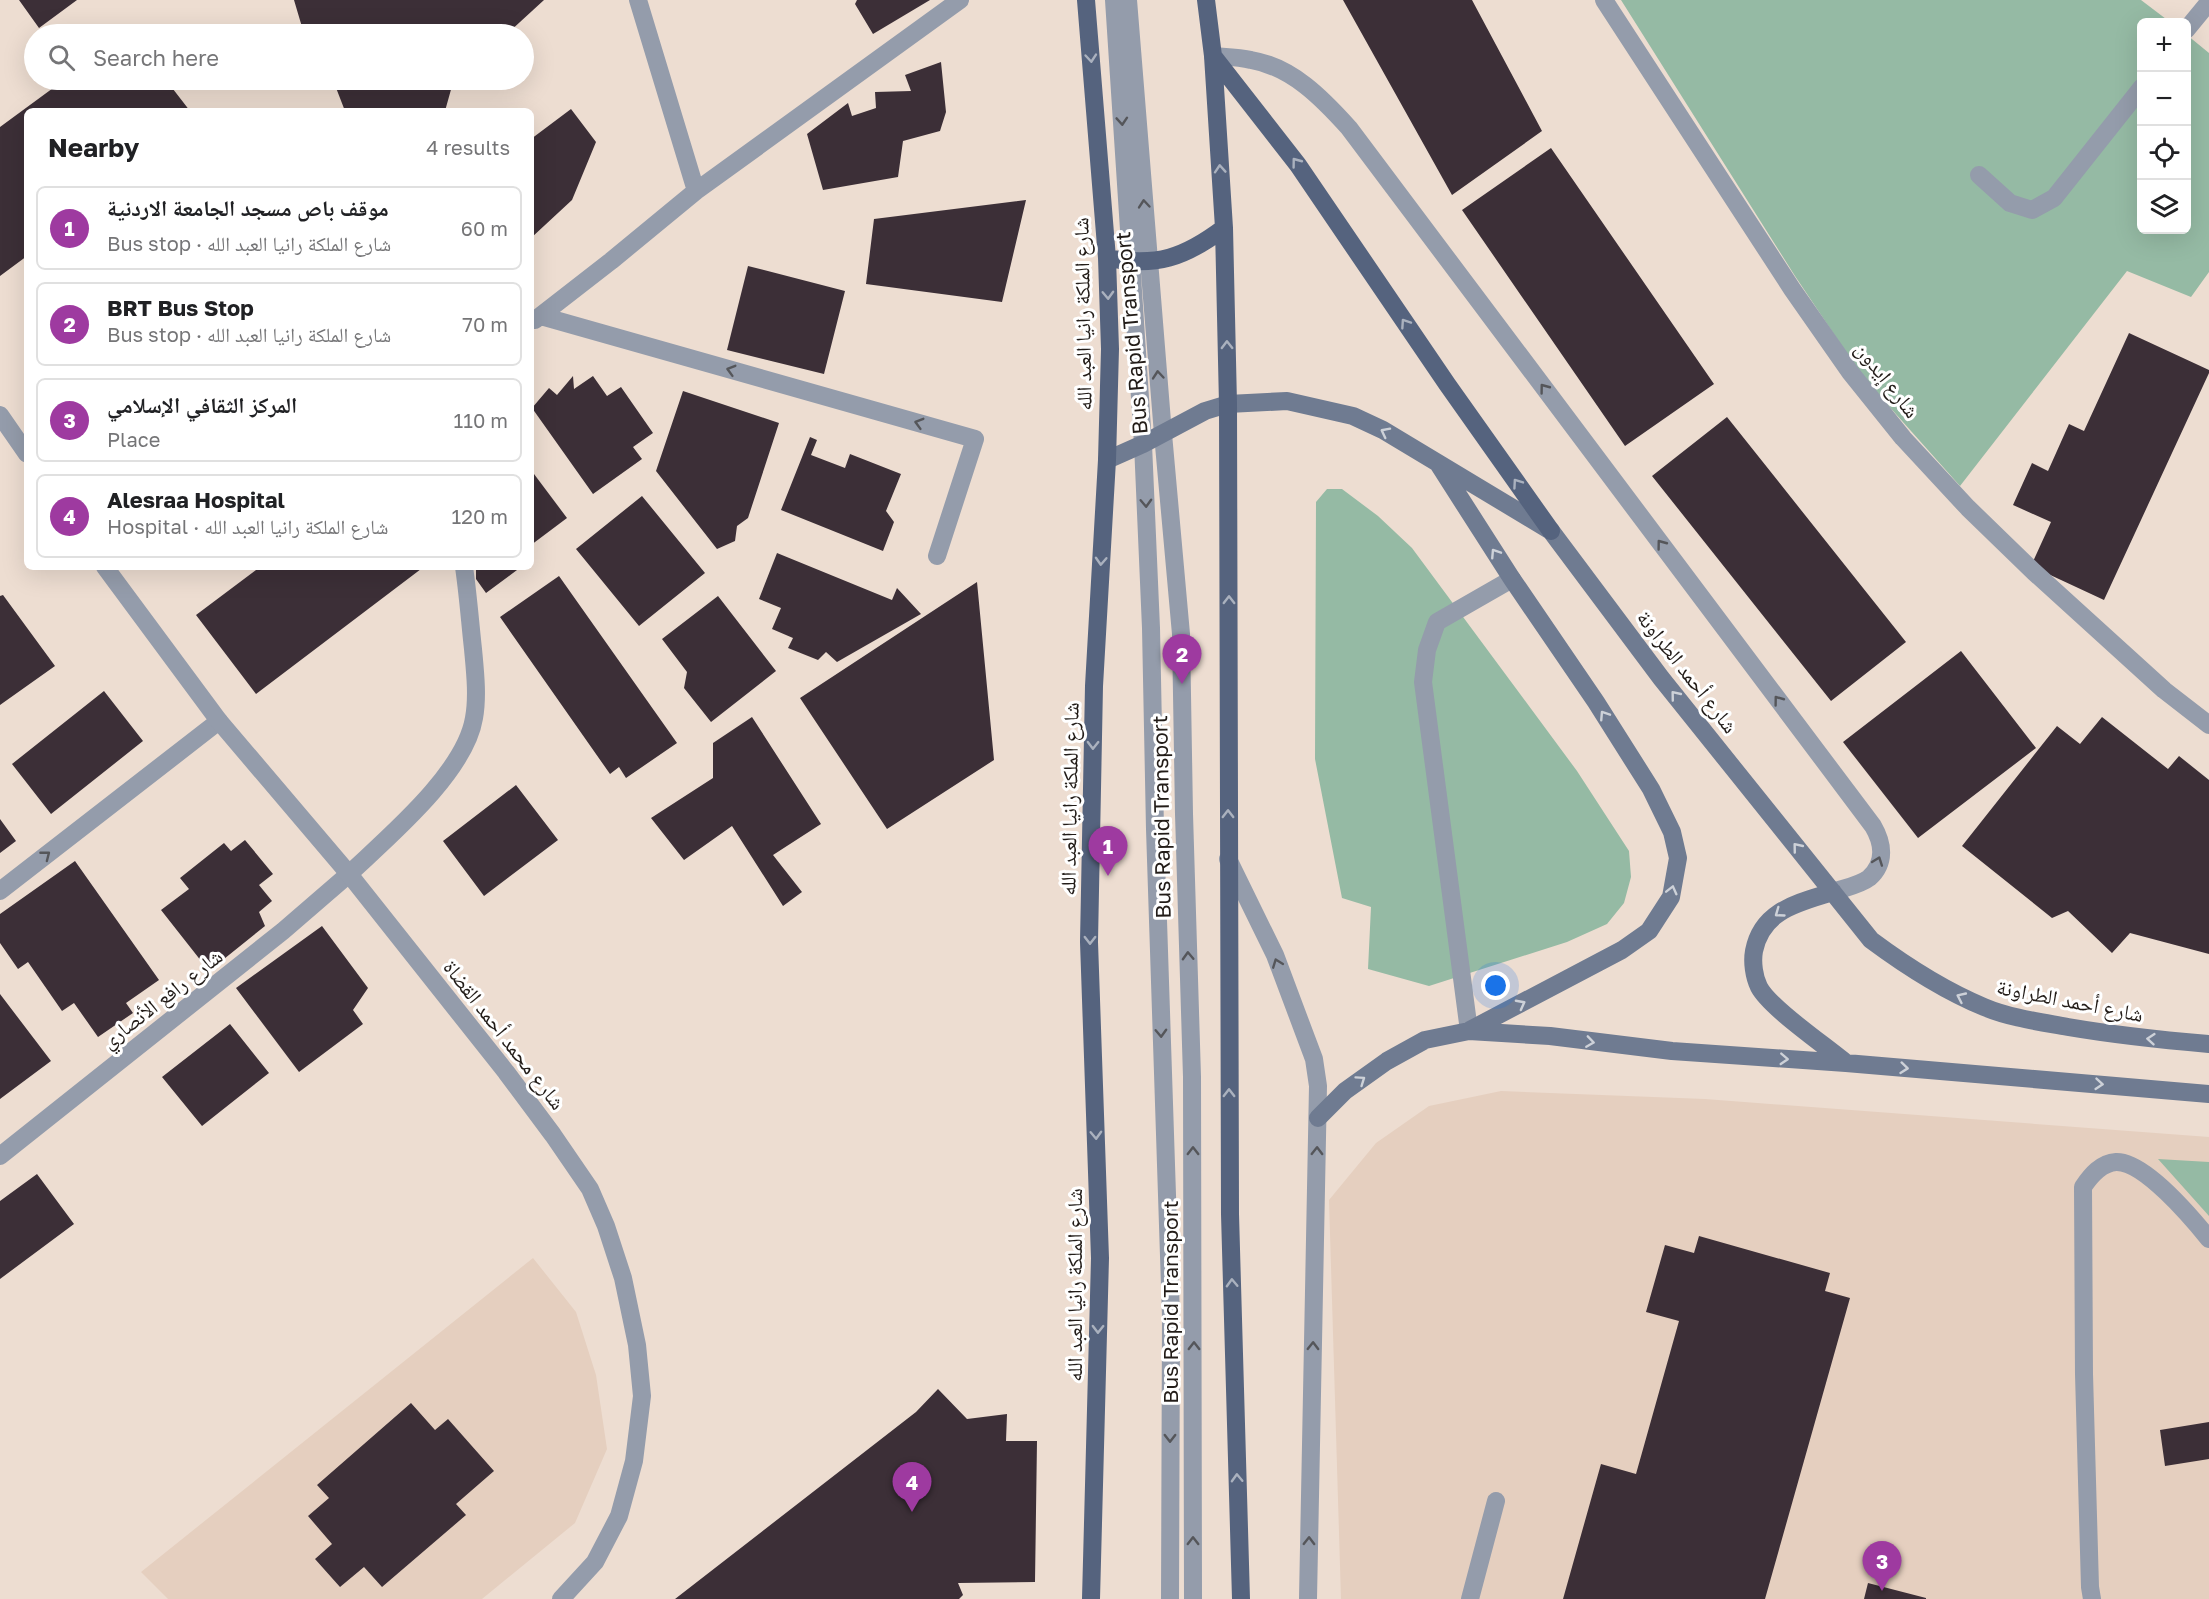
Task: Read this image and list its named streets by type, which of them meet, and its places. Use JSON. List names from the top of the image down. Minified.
{"streets":{"main road":["شارع الملكة رانيا العبد الله"],"street":["Bus Rapid Transport","شارع إيدون","شارع أحمد الطراونة","شارع رافع الأنصاري","شارع محمد أحمد القضاة"]},"crossings":[["شارع الملكة رانيا العبد الله","شارع أحمد الطراونة"],["Bus Rapid Transport","شارع أحمد الطراونة"],["شارع رافع الأنصاري","شارع محمد أحمد القضاة"]],"one_way":["شارع أحمد الطراونة"],"page":{"map_buttons":["+","−"],"search":"Search here","heading":["Nearby","4 results"],"list":[{"mark":"1","name":"موقف باص مسجد الجامعة الاردنية","note":"Bus stop · شارع الملكة رانيا العبد الله","value":"60 m"},{"mark":"2","name":"BRT Bus Stop","note":"Bus stop · شارع الملكة رانيا العبد الله","value":"70 m"},{"mark":"3","name":"المركز الثقافي الإسلامي","note":"Place","value":"110 m"},{"mark":"4","name":"Alesraa Hospital","note":"Hospital · شارع الملكة رانيا العبد الله","value":"120 m"}],"pins":["2","1","4","3"]}}
